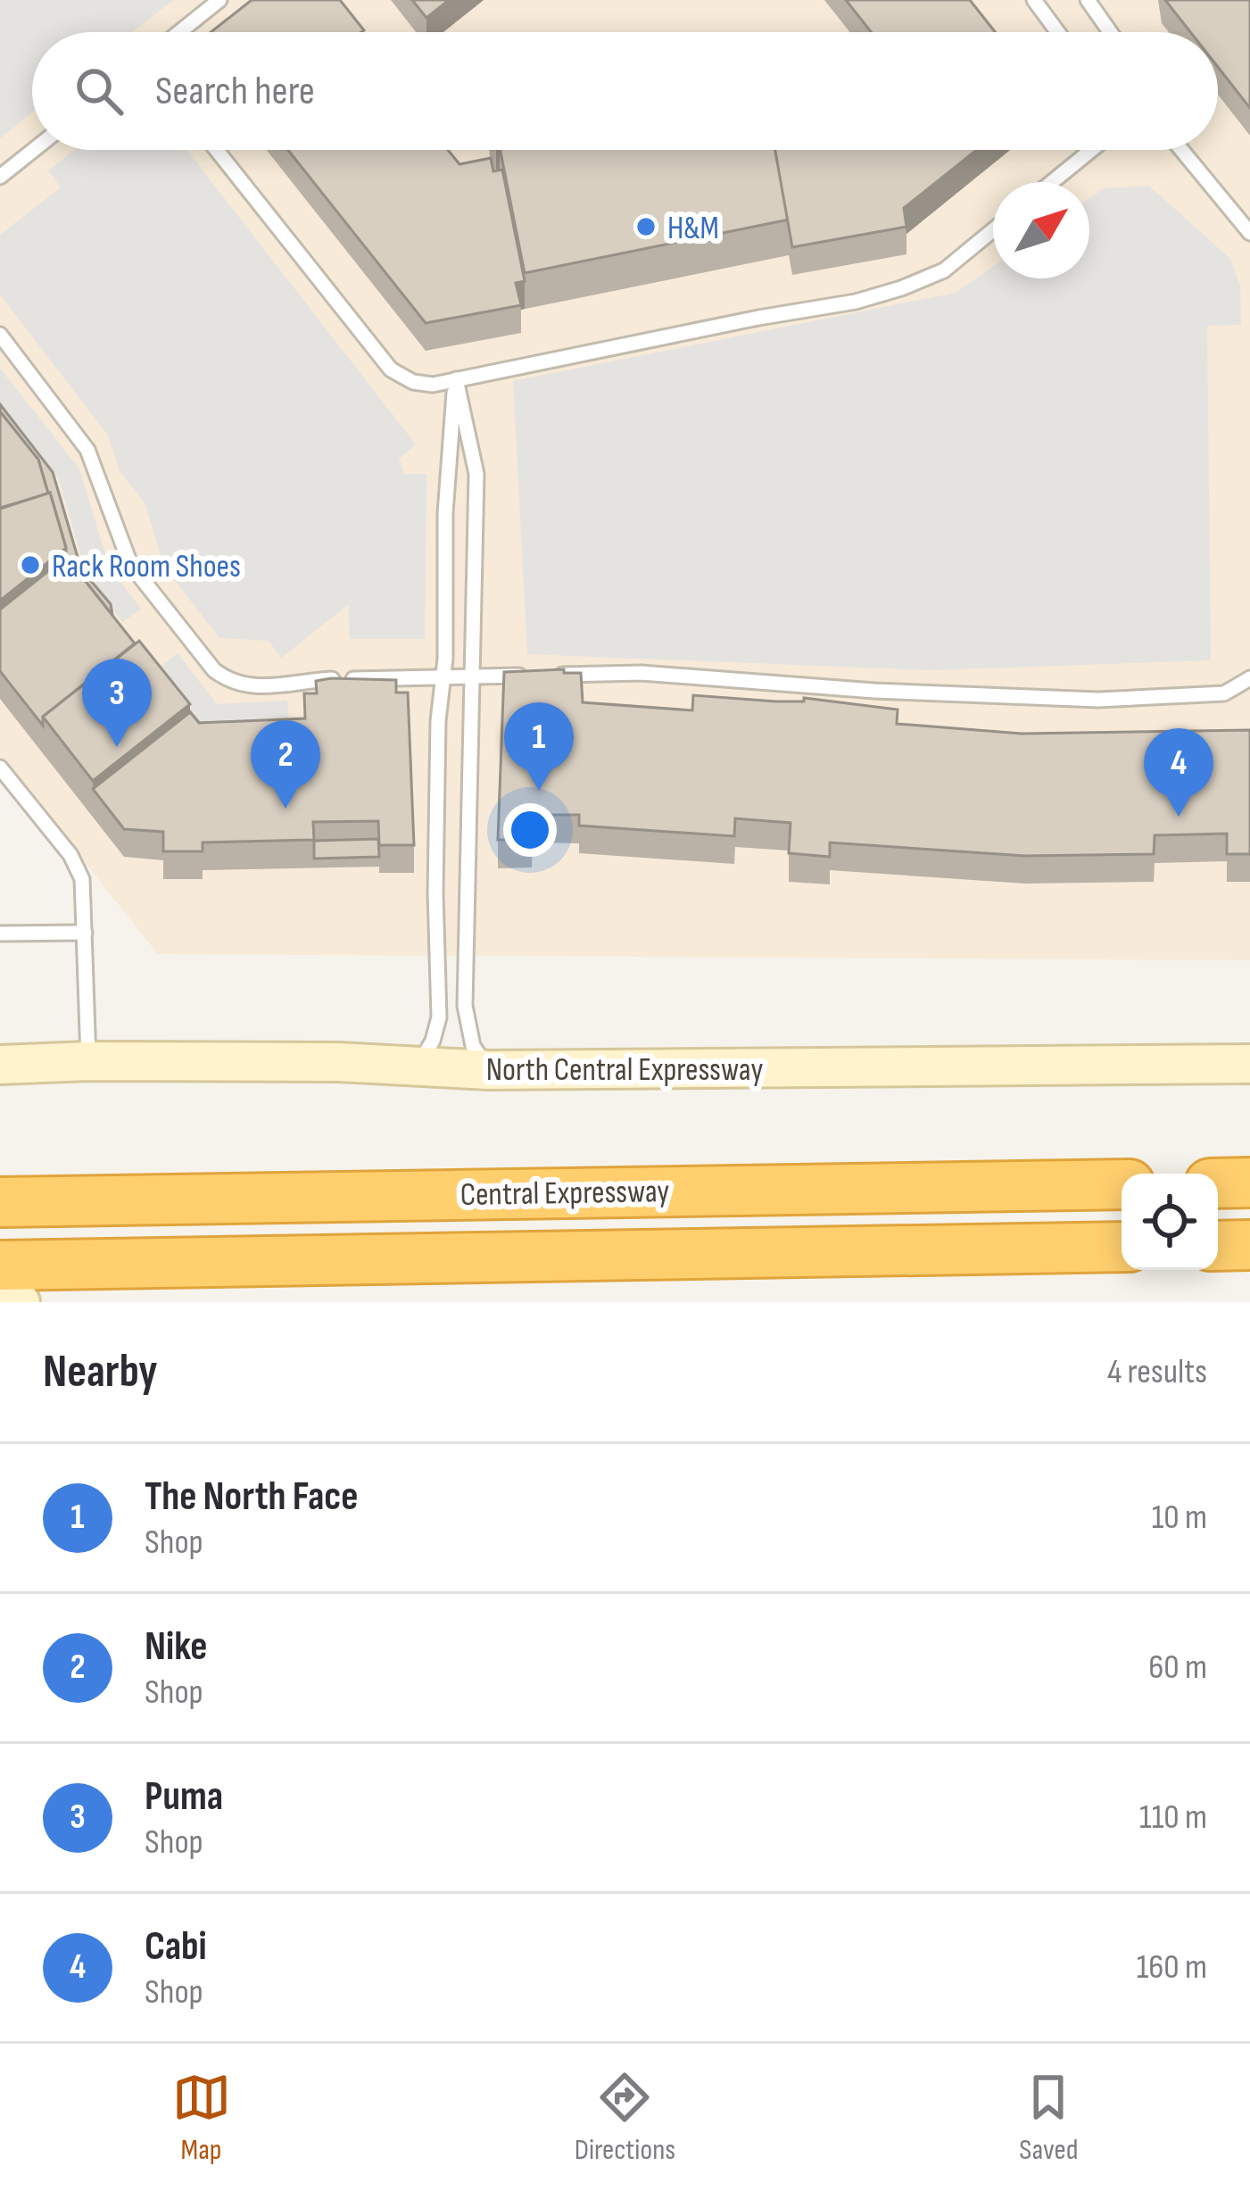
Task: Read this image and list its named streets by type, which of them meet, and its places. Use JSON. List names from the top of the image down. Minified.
{"streets":{"highway":["Central Expressway"],"main road":["North Central Expressway"]},"places":["H&M","Rack Room Shoes"],"north":"top right","page":{"search":"Search here","pins":["3","1","2","4"],"heading":["Nearby","4 results"],"list":[{"mark":"1","name":"The North Face","note":"Shop","value":"10 m"},{"mark":"2","name":"Nike","note":"Shop","value":"60 m"},{"mark":"3","name":"Puma","note":"Shop","value":"110 m"},{"mark":"4","name":"Cabi","note":"Shop","value":"160 m"}],"nav":["Map","Directions","Saved"]}}
